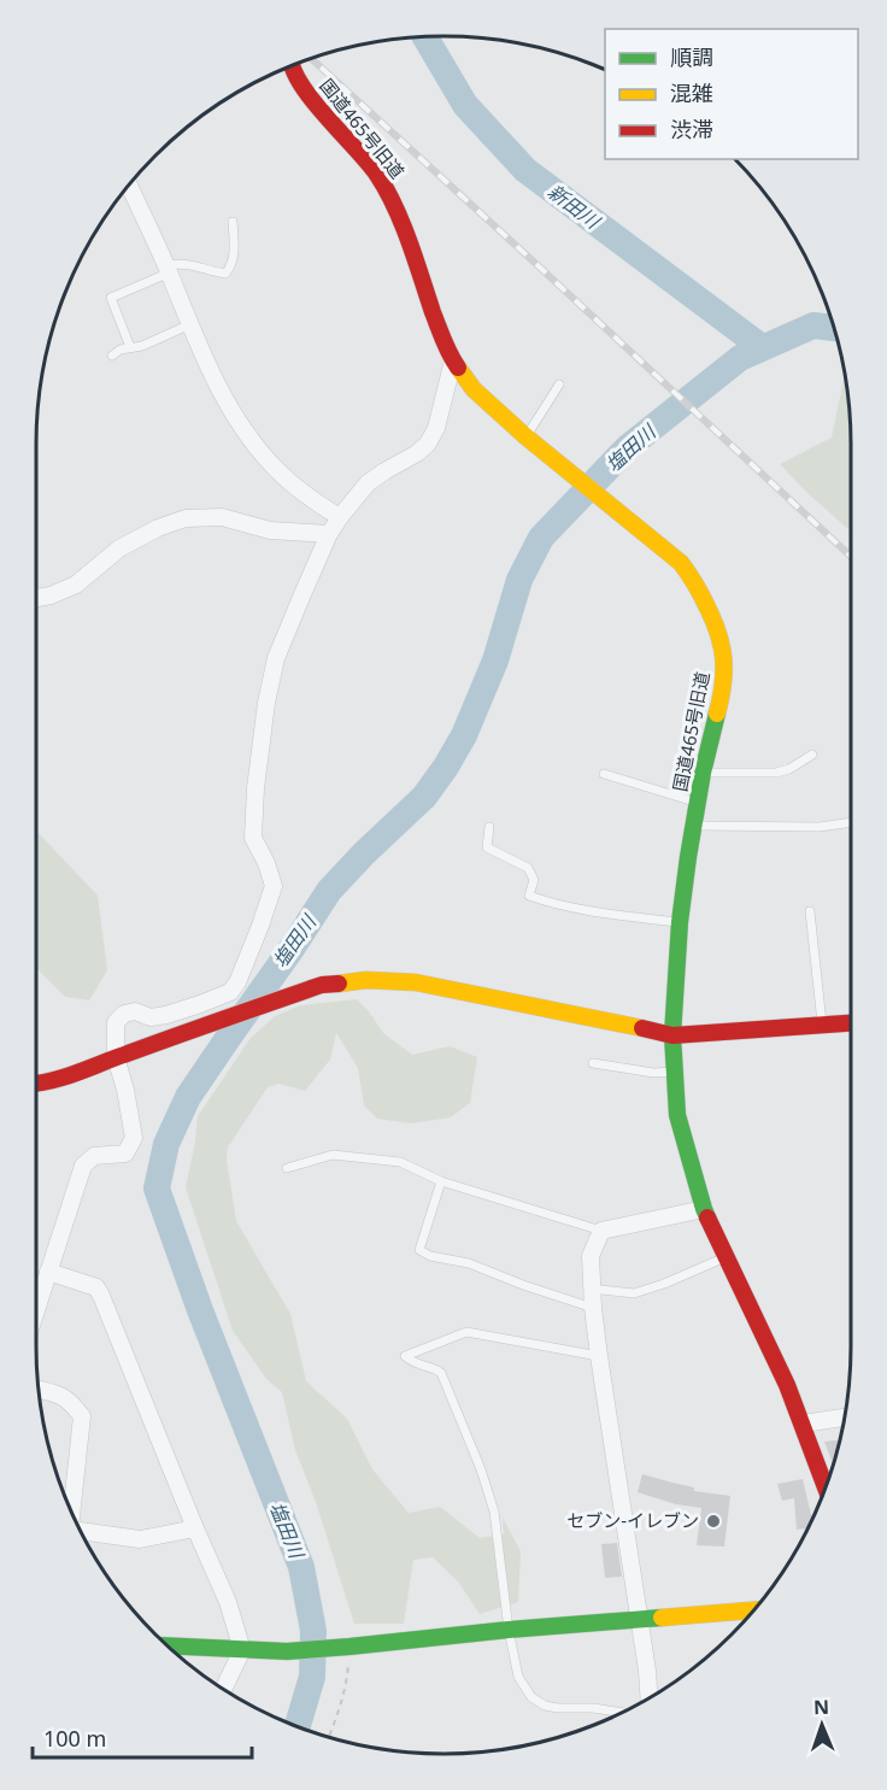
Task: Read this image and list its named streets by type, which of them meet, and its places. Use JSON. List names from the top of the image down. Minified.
{"streets":{"street":["国道465号旧道"]},"water":["新田川","塩田川"],"places":["セブン-イレブン"],"legend":["順調","混雑","渋滞"],"scale_bar":"100 m","north":"top"}
